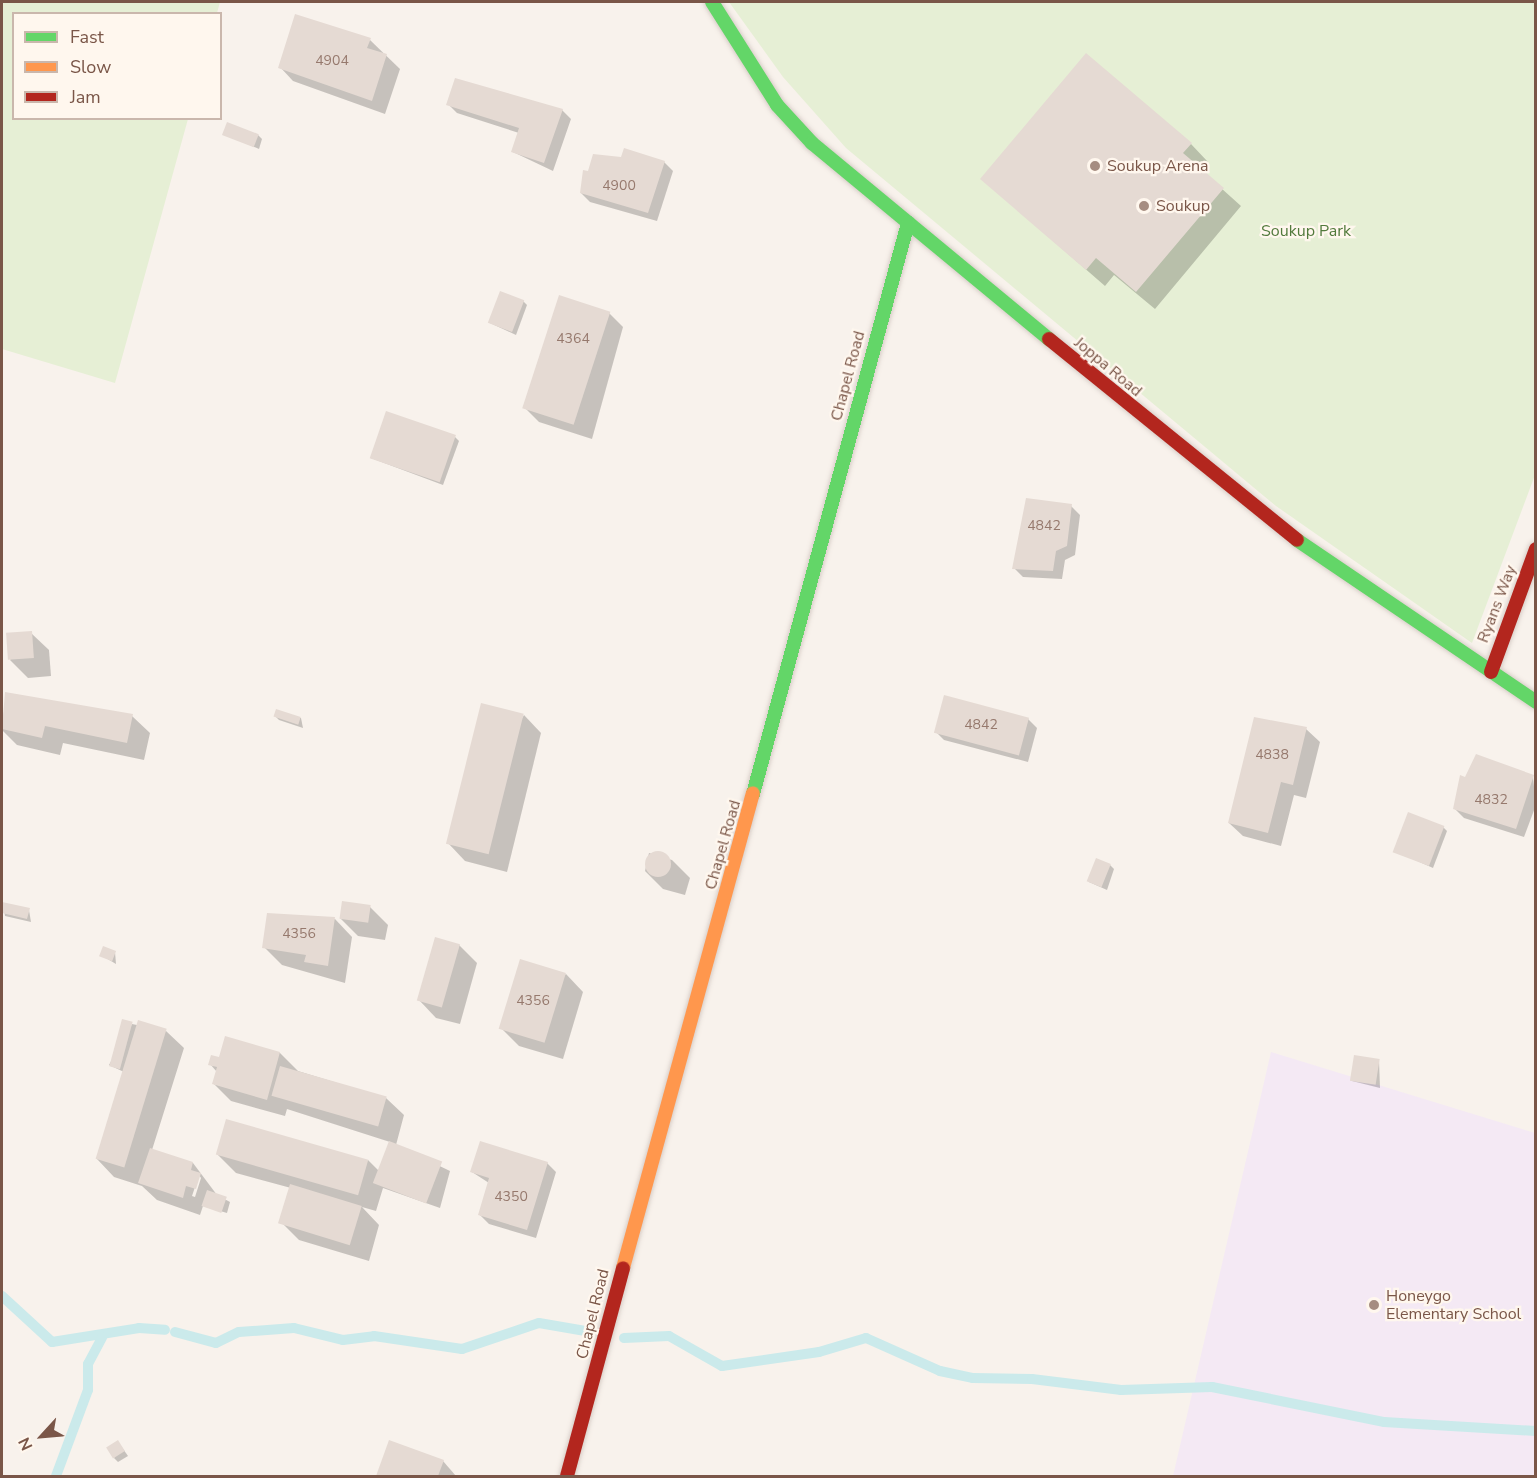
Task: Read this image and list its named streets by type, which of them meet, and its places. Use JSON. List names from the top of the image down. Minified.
{"streets":{"street":["Joppa Road","Chapel Road","Ryans Way"]},"crossings":[["Joppa Road","Chapel Road"],["Joppa Road","Ryans Way"]],"parks":["Soukup Park"],"places":["Soukup Arena","Soukup","Honeygo Elementary School"],"house_numbers":["4904","4900","4364","4842","4842","4838","4832","4356","4356","4350"],"legend":["Fast","Slow","Jam"],"north":"bottom left"}
